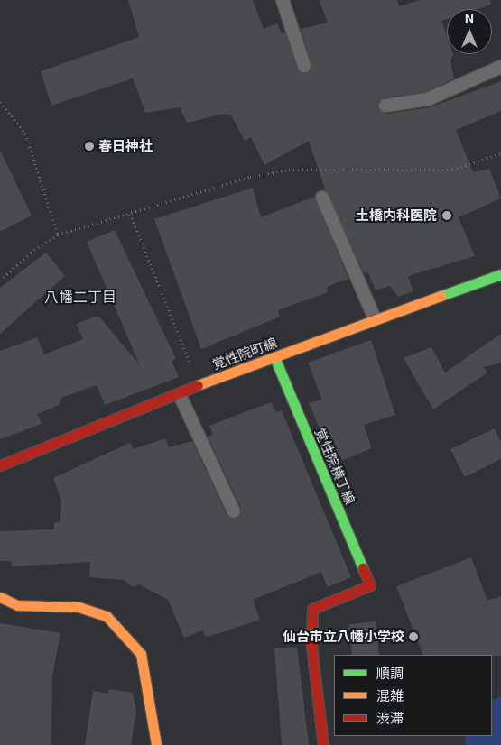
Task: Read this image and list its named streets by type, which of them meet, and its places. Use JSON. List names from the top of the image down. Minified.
{"streets":{"street":["覚性院町線","覚性院横丁線"]},"crossings":[["覚性院町線","覚性院横丁線"]],"districts":["八幡二丁目"],"places":["春日神社","土橋内科医院","仙台市立八幡小学校"],"legend":["順調","混雑","渋滞"],"north":"top"}
